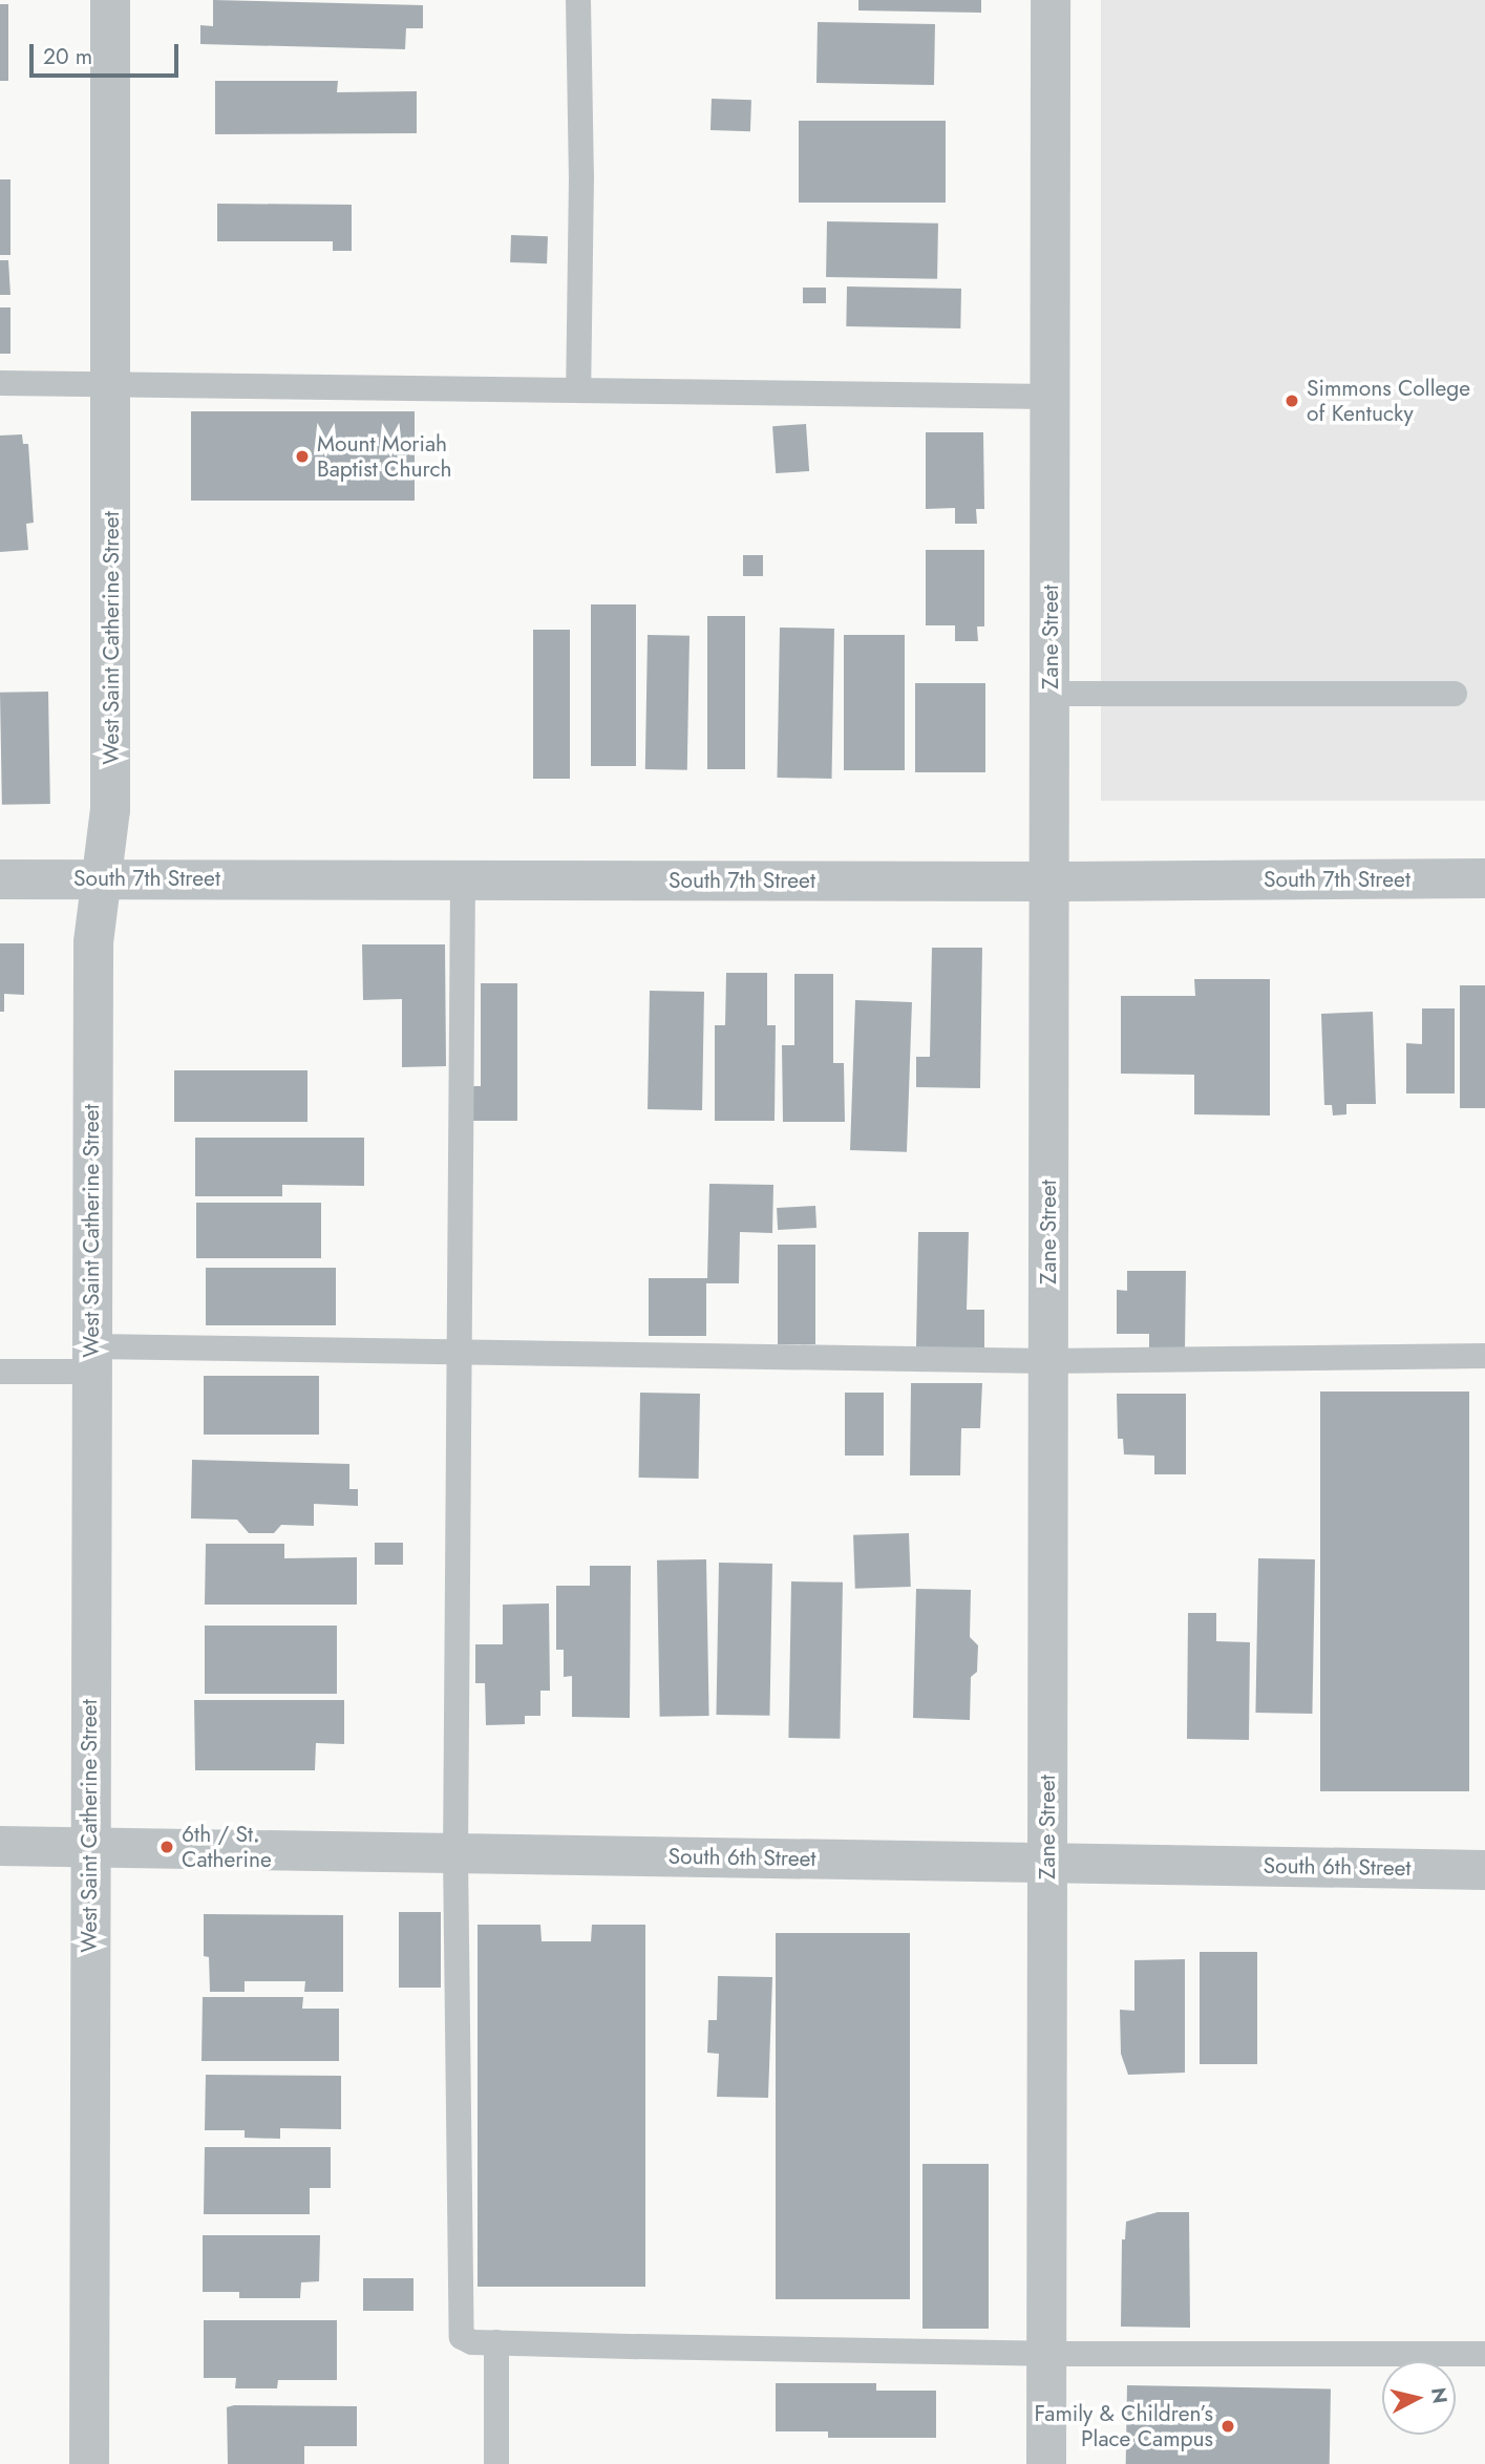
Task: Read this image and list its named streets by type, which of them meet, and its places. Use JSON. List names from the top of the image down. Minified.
{"streets":{"street":["Zane Street","West Saint Catherine Street","South 7th Street","South 6th Street"]},"crossings":[["Zane Street","South 7th Street"],["Zane Street","South 6th Street"],["West Saint Catherine Street","South 7th Street"],["West Saint Catherine Street","South 6th Street"]],"places":["Simmons College of Kentucky","Mount Moriah Baptist Church","6th / St. Catherine","Family & Children’s Place Campus"],"scale_bar":"20 m","north":"right"}
